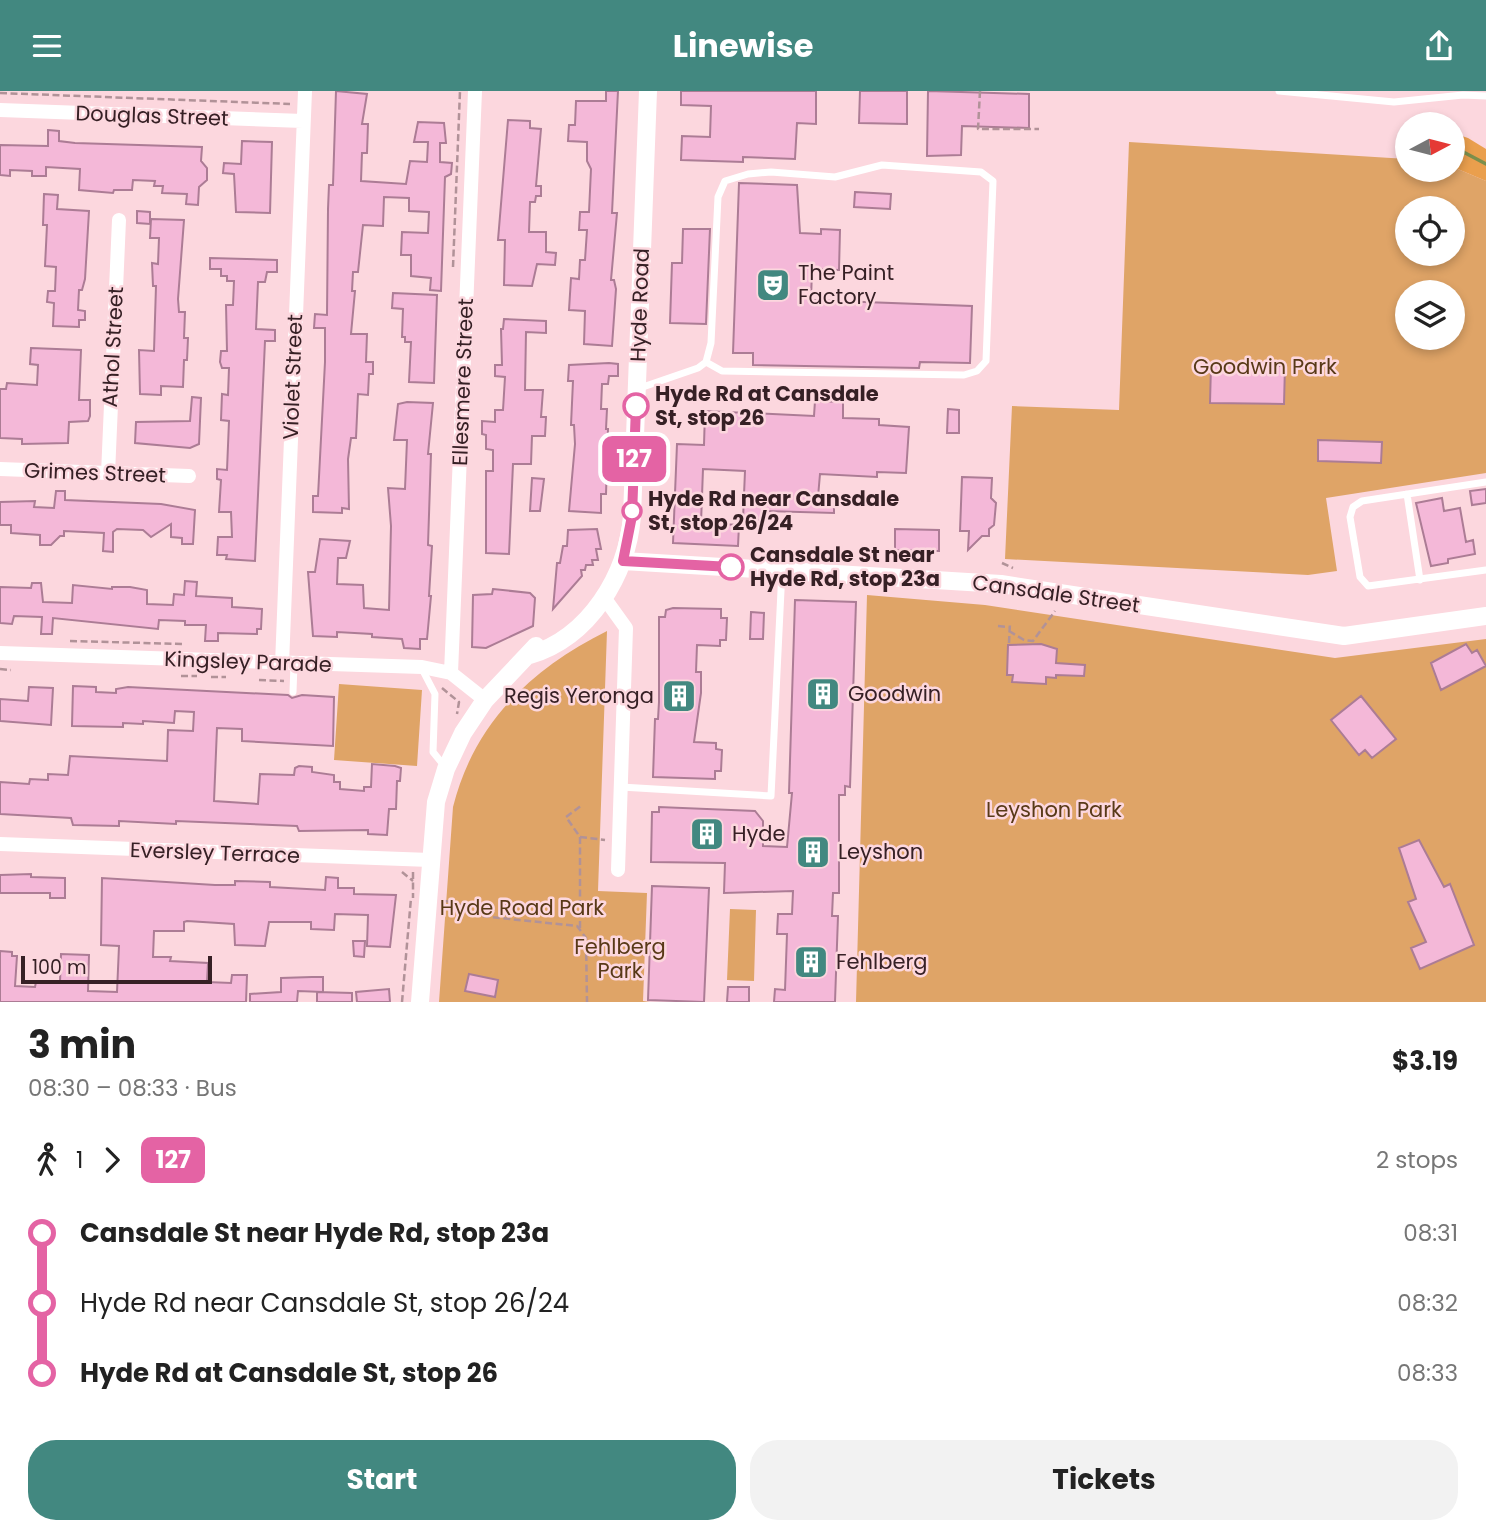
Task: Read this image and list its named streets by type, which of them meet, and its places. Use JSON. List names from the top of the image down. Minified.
{"streets":{"street":["Douglas Street","Hyde Road","Athol Street","Violet Street","Ellesmere Street","Grimes Street","Cansdale Street","Kingsley Parade","Eversley Terrace"]},"crossings":[["Douglas Street","Violet Street"],["Hyde Road","Cansdale Street"],["Hyde Road","Kingsley Parade"],["Hyde Road","Eversley Terrace"],["Athol Street","Grimes Street"],["Violet Street","Kingsley Parade"],["Ellesmere Street","Kingsley Parade"]],"parks":["Goodwin Park","Leyshon Park","Hyde Road Park","Fehlberg Park"],"places":{"theatre":["The Paint Factory"],"other":["Hyde Rd at Cansdale St, stop 26","Hyde Rd near Cansdale St, stop 26/24","Cansdale St near Hyde Rd, stop 23a"],"building":["Goodwin","Regis Yeronga","Hyde","Leyshon","Fehlberg"]},"lines":["bus line 127"],"scale_bar":"100 m","north":"right","page":{"header":"Linewise","on_map":"127","scale":"100 m","heading":["3 min","08:30 – 08:33 · Bus","$3.19"],"legs":["1","127","2 stops"],"list":[{"name":"Cansdale St near Hyde Rd, stop 23a","value":"08:31"},{"name":"Hyde Rd near Cansdale St, stop 26/24","value":"08:32"},{"name":"Hyde Rd at Cansdale St, stop 26","value":"08:33"}],"buttons":["Start","Tickets"]}}
